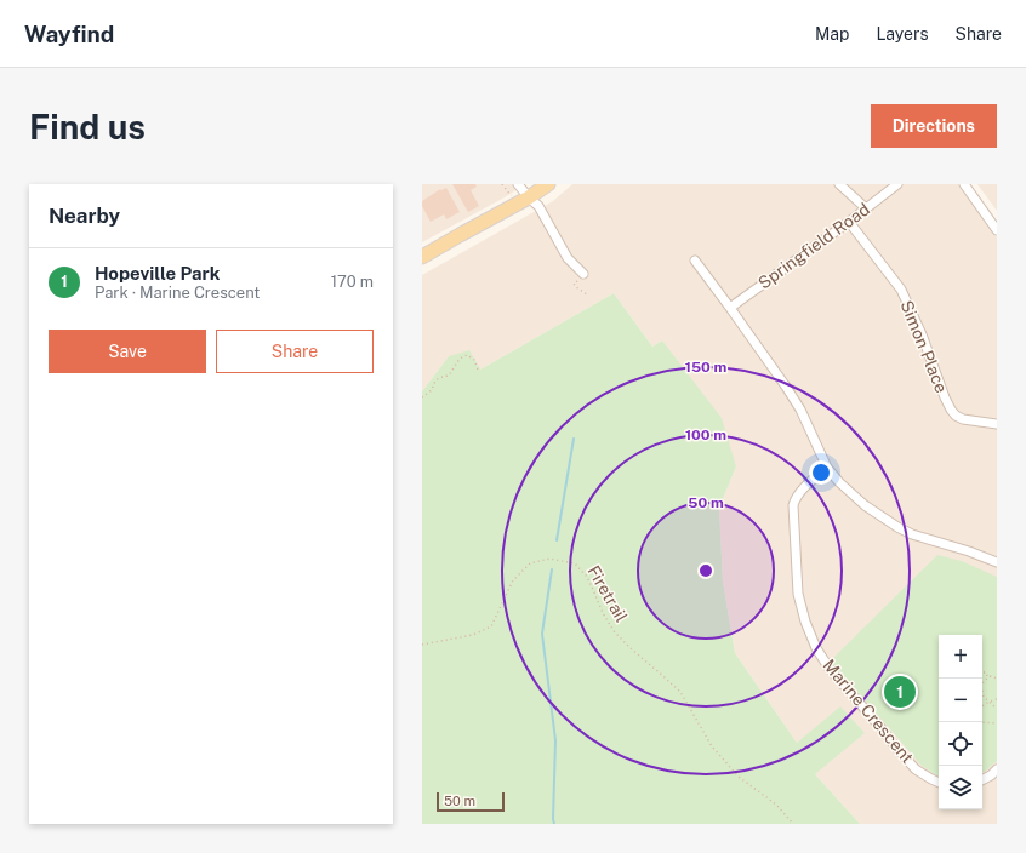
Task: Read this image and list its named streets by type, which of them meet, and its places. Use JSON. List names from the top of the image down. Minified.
{"streets":{"street":["Springfield Road","Simon Place","Marine Crescent"],"path":["Firetrail"]},"crossings":[["Springfield Road","Simon Place"]],"scale_bar":"50 m","page":{"header":"Wayfind","nav":["Map","Layers","Share"],"buttons":["Directions",["Save","Share"]],"title":"Find us","heading":"Nearby","list":[{"mark":"1","name":"Hopeville Park","note":"Park · Marine Crescent","value":"170 m"}],"map_buttons":["+","−"],"pins":"1","scale":"50 m"},"rings":["150 m","100 m","50 m"]}
